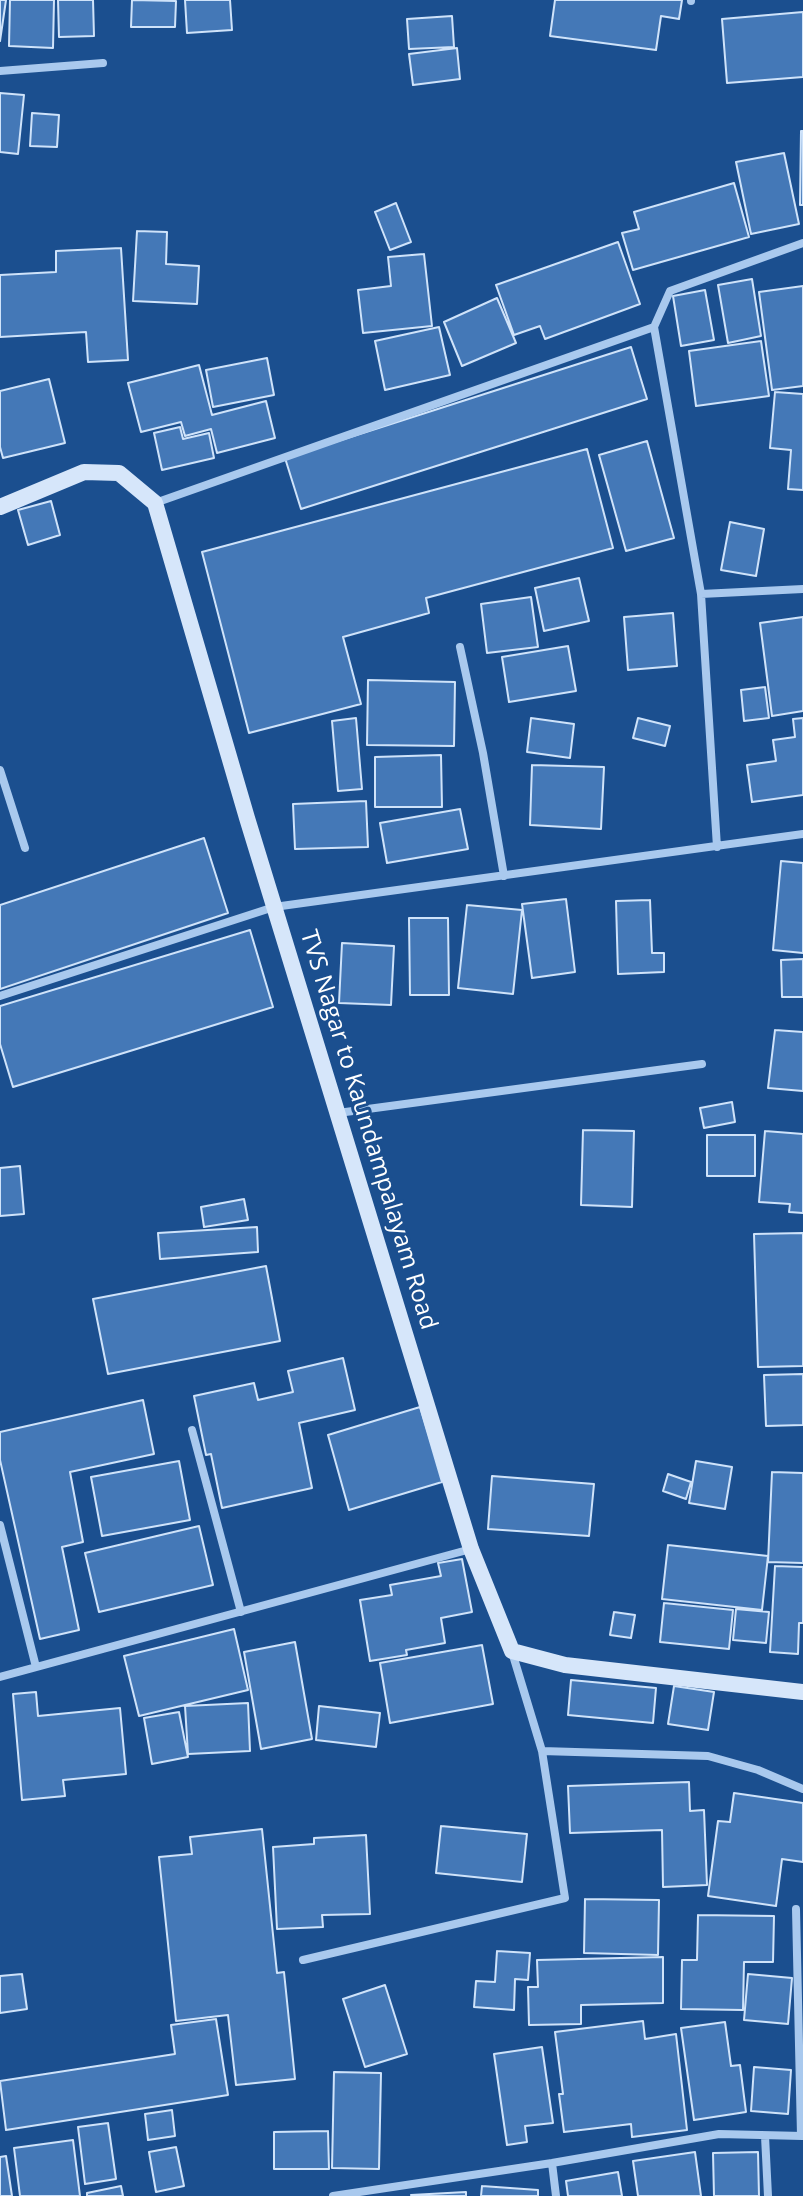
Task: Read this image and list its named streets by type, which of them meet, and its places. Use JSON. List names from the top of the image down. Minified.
{"streets":{"street":["TVS Nagar to Kaundampalayam Road"]}}
